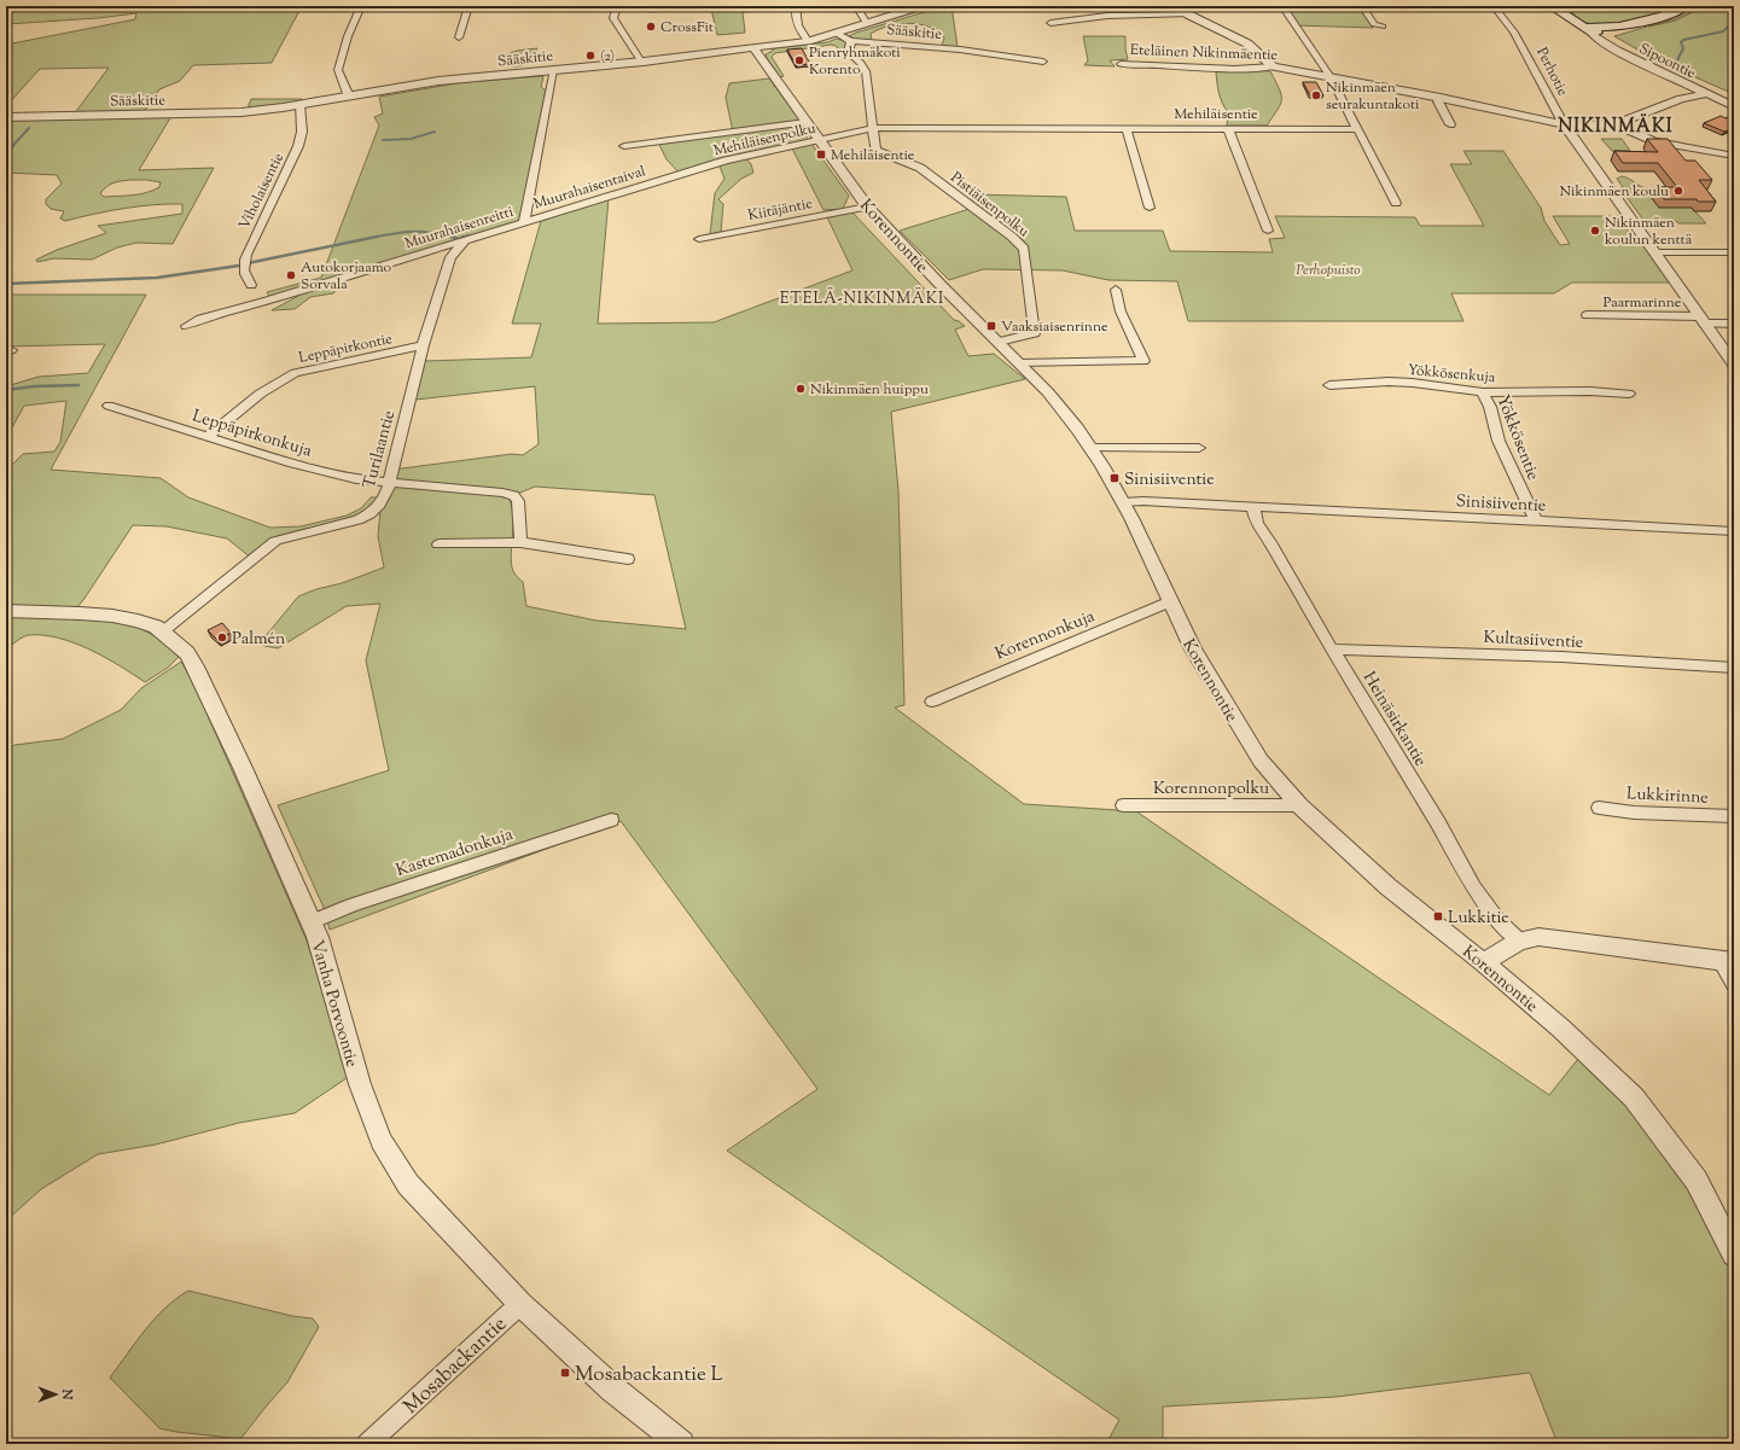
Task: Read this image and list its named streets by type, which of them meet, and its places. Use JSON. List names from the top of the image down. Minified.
{"streets":{"main road":["Sipoontie"],"street":["Sääskitie","Eteläinen Nikinmäentie","Perhotie","Mehiläisentie","Mehiläisenpolku","Muurahaisentaival","Viholaisentie","Pistiäisenpolku","Kiitäjäntie","Muurahaisenreitti","Korennontie","Paarmarinne","Leppäpirkontie","Yökkösenkuja","Leppäpirkonkuja","Yökkösentie","Turilaantie","Sinisiiventie","Korennonkuja","Kultasiiventie","Heinäsirkantie","Korennonpolku","Lukkirinne","Kastemadonkuja","Vanha Porvoontie","Mosabackantie"]},"crossings":[["Sääskitie","Viholaisentie"],["Sääskitie","Muurahaisenreitti"],["Sääskitie","Korennontie"],["Eteläinen Nikinmäentie","Sipoontie"],["Eteläinen Nikinmäentie","Perhotie"],["Perhotie","Paarmarinne"],["Mehiläisentie","Mehiläisenpolku"],["Mehiläisentie","Pistiäisenpolku"],["Mehiläisenpolku","Muurahaisentaival"],["Mehiläisenpolku","Pistiäisenpolku"],["Mehiläisenpolku","Korennontie"],["Muurahaisentaival","Muurahaisenreitti"],["Pistiäisenpolku","Korennontie"],["Kiitäjäntie","Korennontie"],["Muurahaisenreitti","Turilaantie"],["Korennontie","Sinisiiventie"],["Korennontie","Korennonkuja"],["Korennontie","Korennonpolku"],["Leppäpirkontie","Leppäpirkonkuja"],["Leppäpirkontie","Turilaantie"],["Yökkösenkuja","Yökkösentie"],["Leppäpirkonkuja","Turilaantie"],["Yökkösentie","Sinisiiventie"],["Turilaantie","Vanha Porvoontie"],["Sinisiiventie","Heinäsirkantie"],["Kultasiiventie","Heinäsirkantie"],["Kastemadonkuja","Vanha Porvoontie"],["Vanha Porvoontie","Mosabackantie"]],"districts":["NIKINMÄKI","ETELÄ-NIKINMÄKI"],"parks":["Perhopuisto"],"places":{"other":["CrossFit","(2)","Pienryhmäkoti Korento","Nikinmäen seurakuntakoti","Nikinmäen koulu","Nikinmäen koulun kenttä","Autokorjaamo Sorvala","Nikinmäen huippu","Palmén"],"transit":["Mehiläisentie","Vaaksiaisenrinne","Sinisiiventie","Lukkitie","Mosabackantie L"]},"north":"right"}
